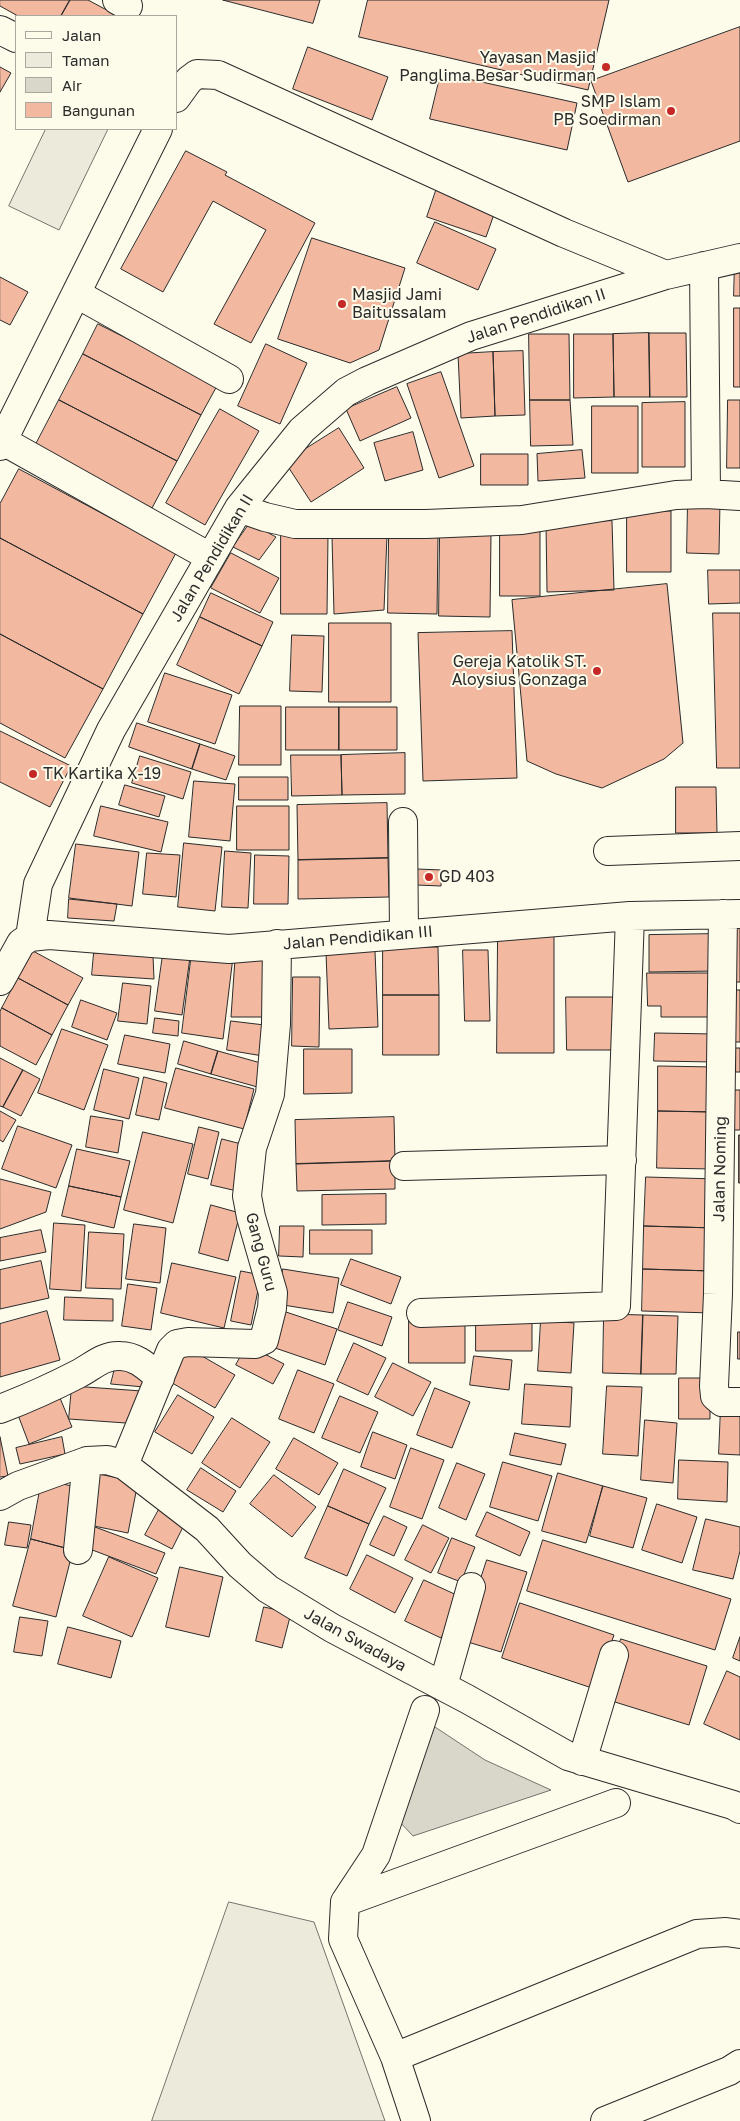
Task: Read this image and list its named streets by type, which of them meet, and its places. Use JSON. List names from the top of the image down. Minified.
{"streets":{"street":["Jalan Pendidikan II","Jalan Pendidikan III","Jalan Noming","Gang Guru","Jalan Swadaya"]},"crossings":[["Jalan Pendidikan II","Jalan Pendidikan III"],["Jalan Pendidikan III","Jalan Noming"],["Jalan Pendidikan III","Gang Guru"],["Gang Guru","Jalan Swadaya"]],"places":["Yayasan Masjid Panglima Besar Sudirman","SMP Islam PB Soedirman","Masjid Jami Baitussalam","Gereja Katolik ST. Aloysius Gonzaga","TK Kartika X-19","GD 403"],"legend":["Jalan","Taman","Air","Bangunan"]}
